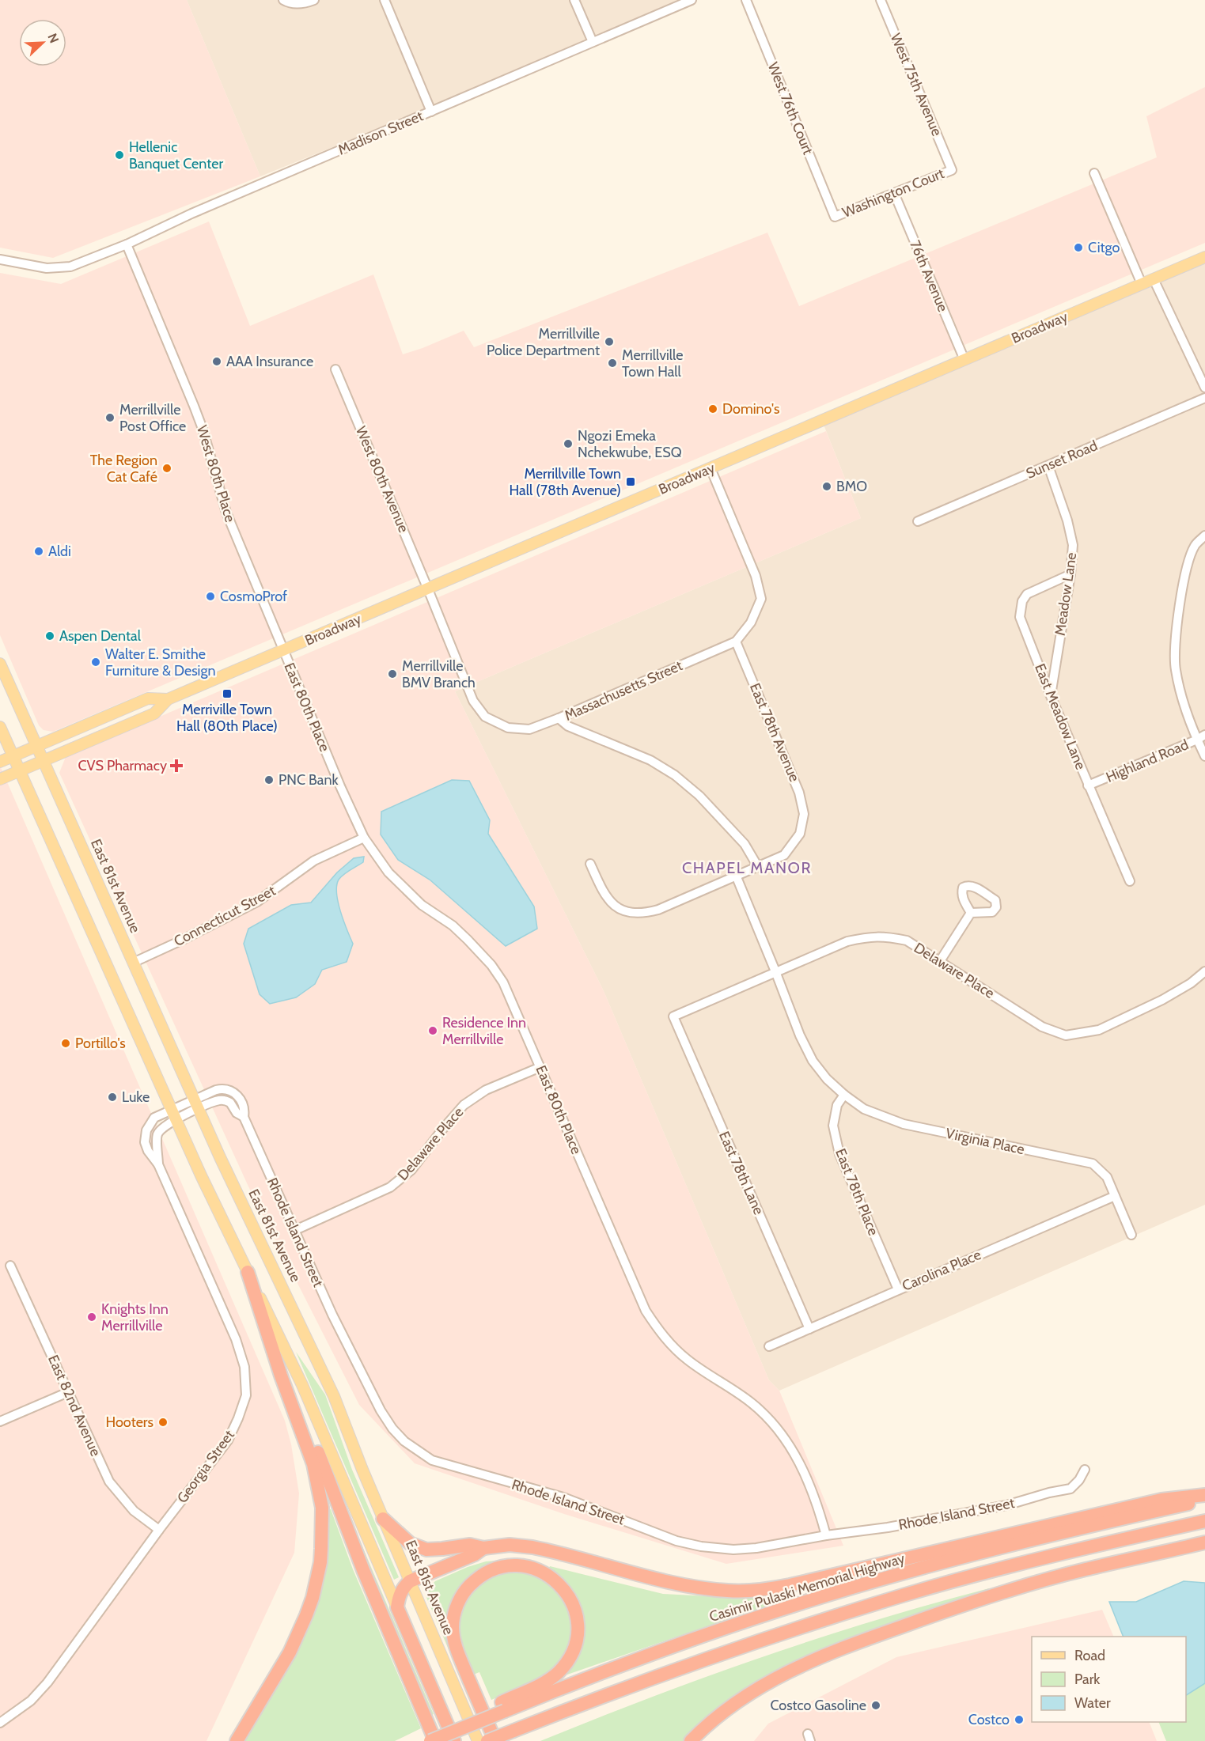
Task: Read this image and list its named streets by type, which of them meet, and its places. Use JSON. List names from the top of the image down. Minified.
{"streets":{"highway":["Casimir Pulaski Memorial Highway"],"main road":["Broadway","East 81st Avenue"],"street":["West 75th Avenue","West 76th Court","Madison Street","Washington Court","76th Avenue","Sunset Road","West 80th Place","West 80th Avenue","Meadow Lane","Massachusetts Street","East 80th Place","East Meadow Lane","East 78th Avenue","Highland Road","Connecticut Street","Delaware Place","Virginia Place","East 78th Lane","East 78th Place","Rhode Island Street","Carolina Place","East 82nd Avenue","Georgia Street"]},"crossings":[["West 75th Avenue","Washington Court"],["West 76th Court","Washington Court"],["Madison Street","West 80th Place"],["Washington Court","76th Avenue"],["76th Avenue","Broadway"],["Broadway","West 80th Place"],["Broadway","West 80th Avenue"],["Broadway","Massachusetts Street"],["Broadway","East 80th Place"],["Broadway","East 81st Avenue"],["Sunset Road","Meadow Lane"],["West 80th Place","East 80th Place"],["West 80th Avenue","Massachusetts Street"],["Meadow Lane","East Meadow Lane"],["Massachusetts Street","East 78th Avenue"],["East 80th Place","Connecticut Street"],["East 80th Place","Delaware Place"],["East 80th Place","Rhode Island Street"],["East Meadow Lane","Highland Road"],["East 81st Avenue","Connecticut Street"],["East 81st Avenue","Rhode Island Street"],["Delaware Place","East 78th Lane"],["Delaware Place","Rhode Island Street"],["Virginia Place","East 78th Place"],["Virginia Place","Carolina Place"],["East 78th Lane","Carolina Place"],["East 78th Place","Carolina Place"],["Rhode Island Street","Georgia Street"],["East 82nd Avenue","Georgia Street"]],"districts":["CHAPEL MANOR"],"places":{"other":["Hellenic Banquet Center","Citgo","Merrillville Police Department","AAA Insurance","Merrillville Town Hall","Domino's","Merrillville Post Office","Ngozi Emeka Nchekwube, ESQ","The Region Cat Café","BMO","Aldi","CosmoProf","Aspen Dental","Walter E. Smithe Furniture & Design","Merrillville BMV Branch","PNC Bank","Residence Inn Merrillville","Portillo's","Luke","Knights Inn Merrillville","Hooters","Costco Gasoline","Costco"],"transit":["Merrillville Town Hall (78th Avenue)","Merriville Town Hall (80th Place)"],"health":["CVS Pharmacy"]},"legend":["Road","Park","Water"],"north":"top right"}
